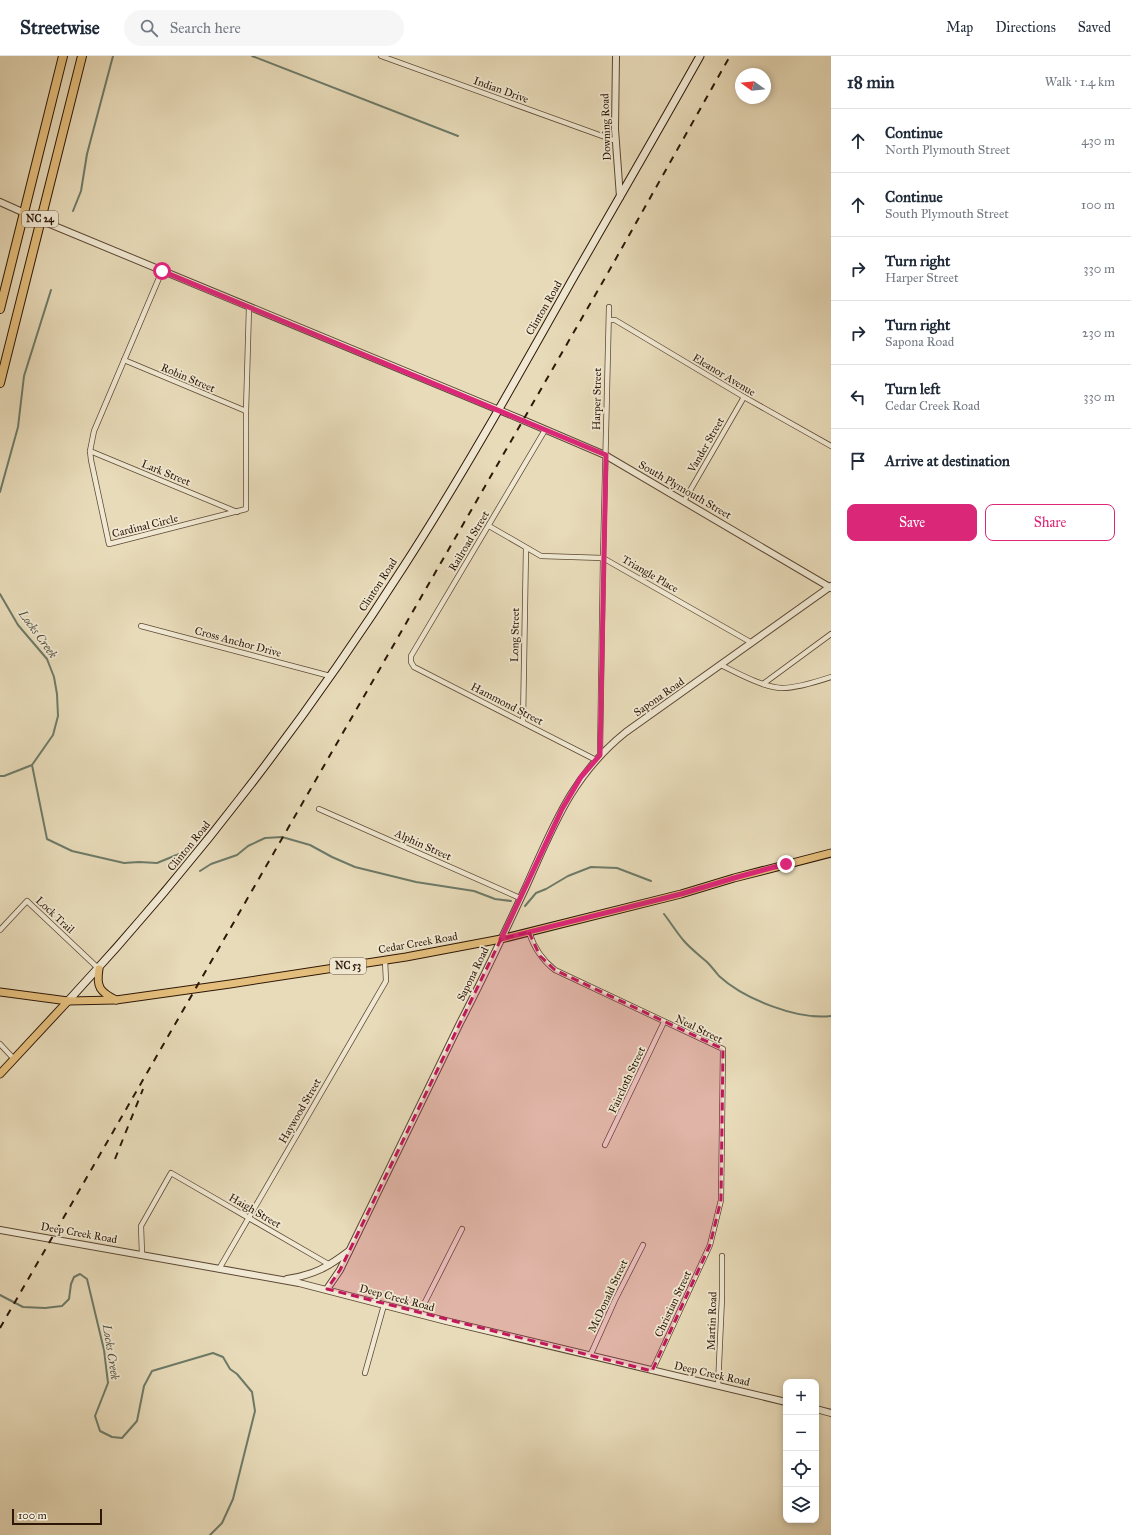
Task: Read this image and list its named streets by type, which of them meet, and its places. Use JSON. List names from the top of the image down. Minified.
{"streets":{"highway":["NC 24"],"main road":["Clinton Road","Cedar Creek Road","NC 53"],"street":["Indian Drive","Downing Road","Eleanor Avenue","Robin Street","Harper Street","Vander Street","Lark Street","South Plymouth Street","Cardinal Circle","Railroad Street","Triangle Place","Long Street","Cross Anchor Drive","Sapona Road","Hammond Street","Alphin Street","Lock Trail","Neal Street","Faircloth Street","Haywood Street","Haigh Street","Deep Creek Road","McDonald Street","Christian Street","Martin Road"]},"crossings":[["Indian Drive","Downing Road"],["Downing Road","Clinton Road"],["NC 24","South Plymouth Street"],["Clinton Road","South Plymouth Street"],["Clinton Road","Cross Anchor Drive"],["Clinton Road","Lock Trail"],["Clinton Road","Cedar Creek Road"],["Eleanor Avenue","Harper Street"],["Eleanor Avenue","Vander Street"],["Robin Street","Cardinal Circle"],["Harper Street","South Plymouth Street"],["Harper Street","Triangle Place"],["Harper Street","Sapona Road"],["Vander Street","South Plymouth Street"],["Lark Street","Cardinal Circle"],["South Plymouth Street","Cardinal Circle"],["South Plymouth Street","Railroad Street"],["South Plymouth Street","Sapona Road"],["Railroad Street","Triangle Place"],["Railroad Street","Hammond Street"],["Triangle Place","Long Street"],["Triangle Place","Sapona Road"],["Long Street","Hammond Street"],["Sapona Road","Hammond Street"],["Sapona Road","Alphin Street"],["Sapona Road","Cedar Creek Road"],["Sapona Road","Deep Creek Road"],["Cedar Creek Road","Neal Street"],["Cedar Creek Road","Haywood Street"],["Neal Street","Faircloth Street"],["Neal Street","Christian Street"],["Haywood Street","Haigh Street"],["Haywood Street","Deep Creek Road"],["Haigh Street","Deep Creek Road"],["Deep Creek Road","McDonald Street"],["Deep Creek Road","Christian Street"],["Deep Creek Road","Martin Road"]],"water":["Locks Creek"],"scale_bar":"100 m","north":"left","page":{"header":"Streetwise","search":"Search here","nav":["Map","Directions","Saved"],"heading":["18 min","Walk · 1.4 km"],"list":[["Continue","North Plymouth Street","430 m"],["Continue","South Plymouth Street","100 m"],["Turn right","Harper Street","330 m"],["Turn right","Sapona Road","230 m"],["Turn left","Cedar Creek Road","330 m"],"Arrive at destination"],"buttons":["Save","Share"],"map_buttons":["+","−"],"scale":"100 m"}}
